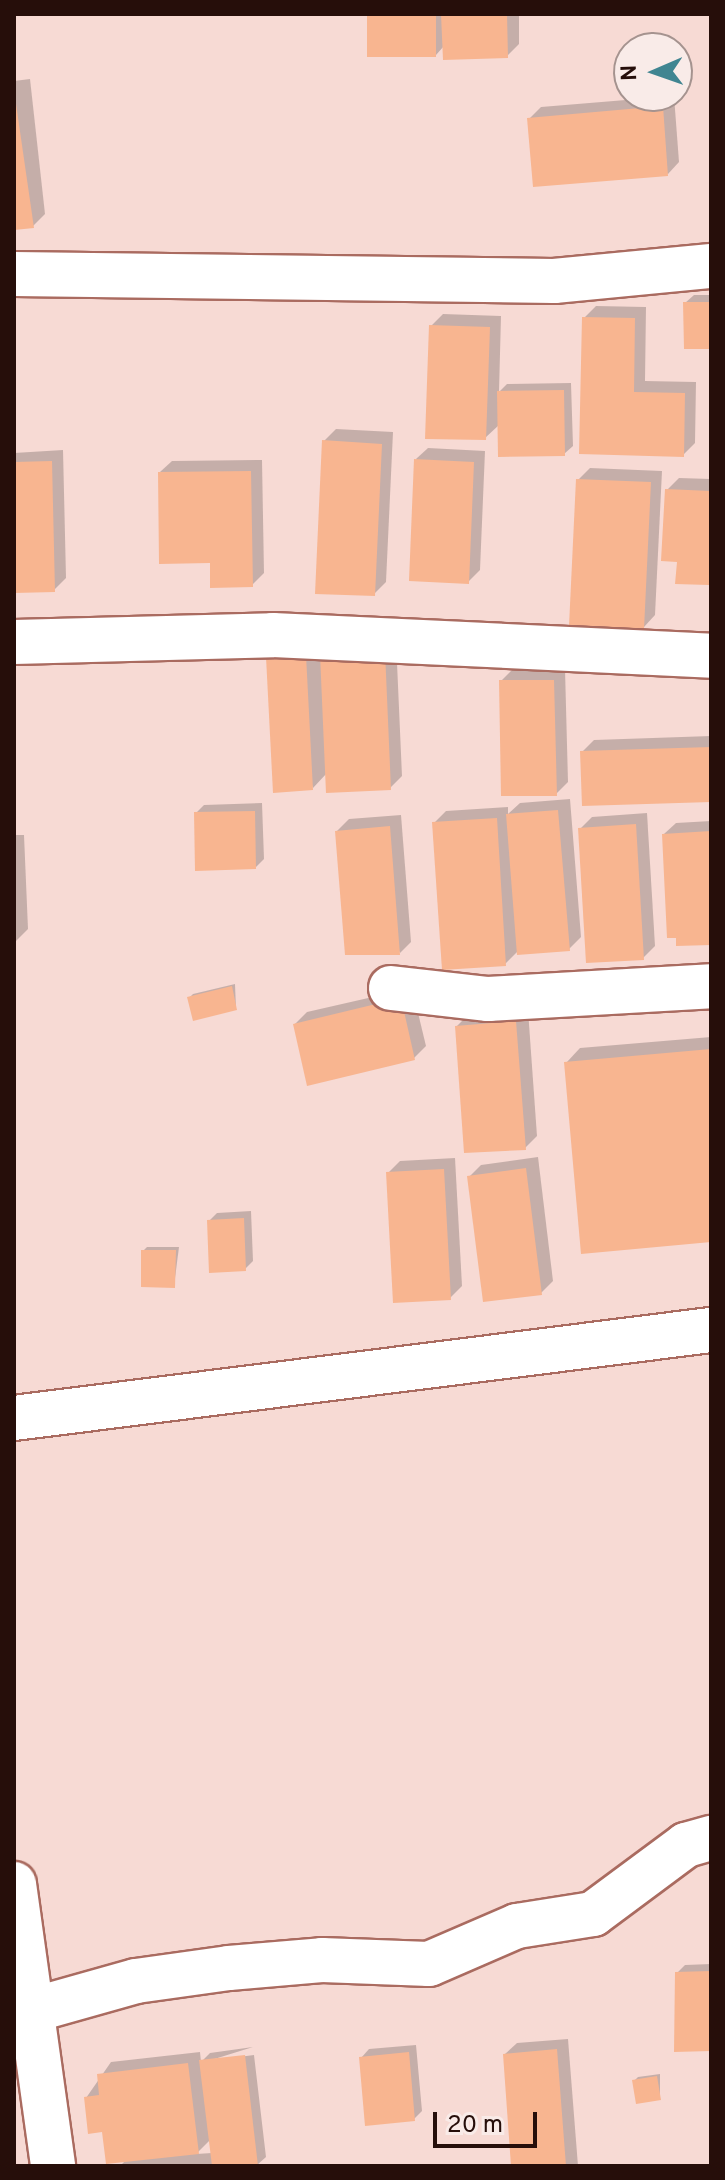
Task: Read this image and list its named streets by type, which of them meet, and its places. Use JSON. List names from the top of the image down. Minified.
{"scale_bar":"20 m","north":"left"}
